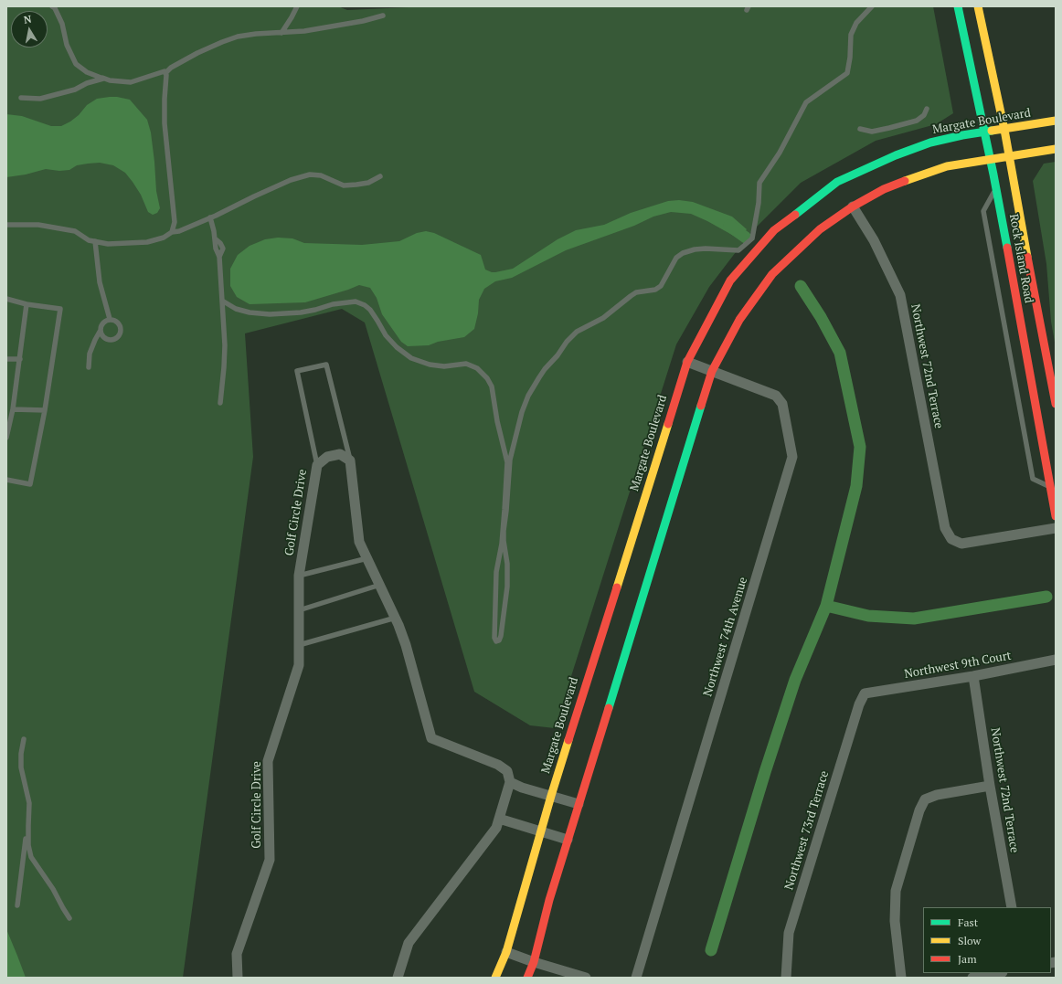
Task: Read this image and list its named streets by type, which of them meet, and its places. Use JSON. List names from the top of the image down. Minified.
{"streets":{"street":["Margate Boulevard","Rock Island Road","Northwest 72nd Terrace","Golf Circle Drive","Northwest 74th Avenue","Northwest 9th Court","Northwest 73rd Terrace"]},"crossings":[["Margate Boulevard","Rock Island Road"],["Margate Boulevard","Northwest 74th Avenue"],["Northwest 72nd Terrace","Northwest 9th Court"],["Northwest 9th Court","Northwest 73rd Terrace"]],"legend":["Fast","Slow","Jam"],"north":"top"}
